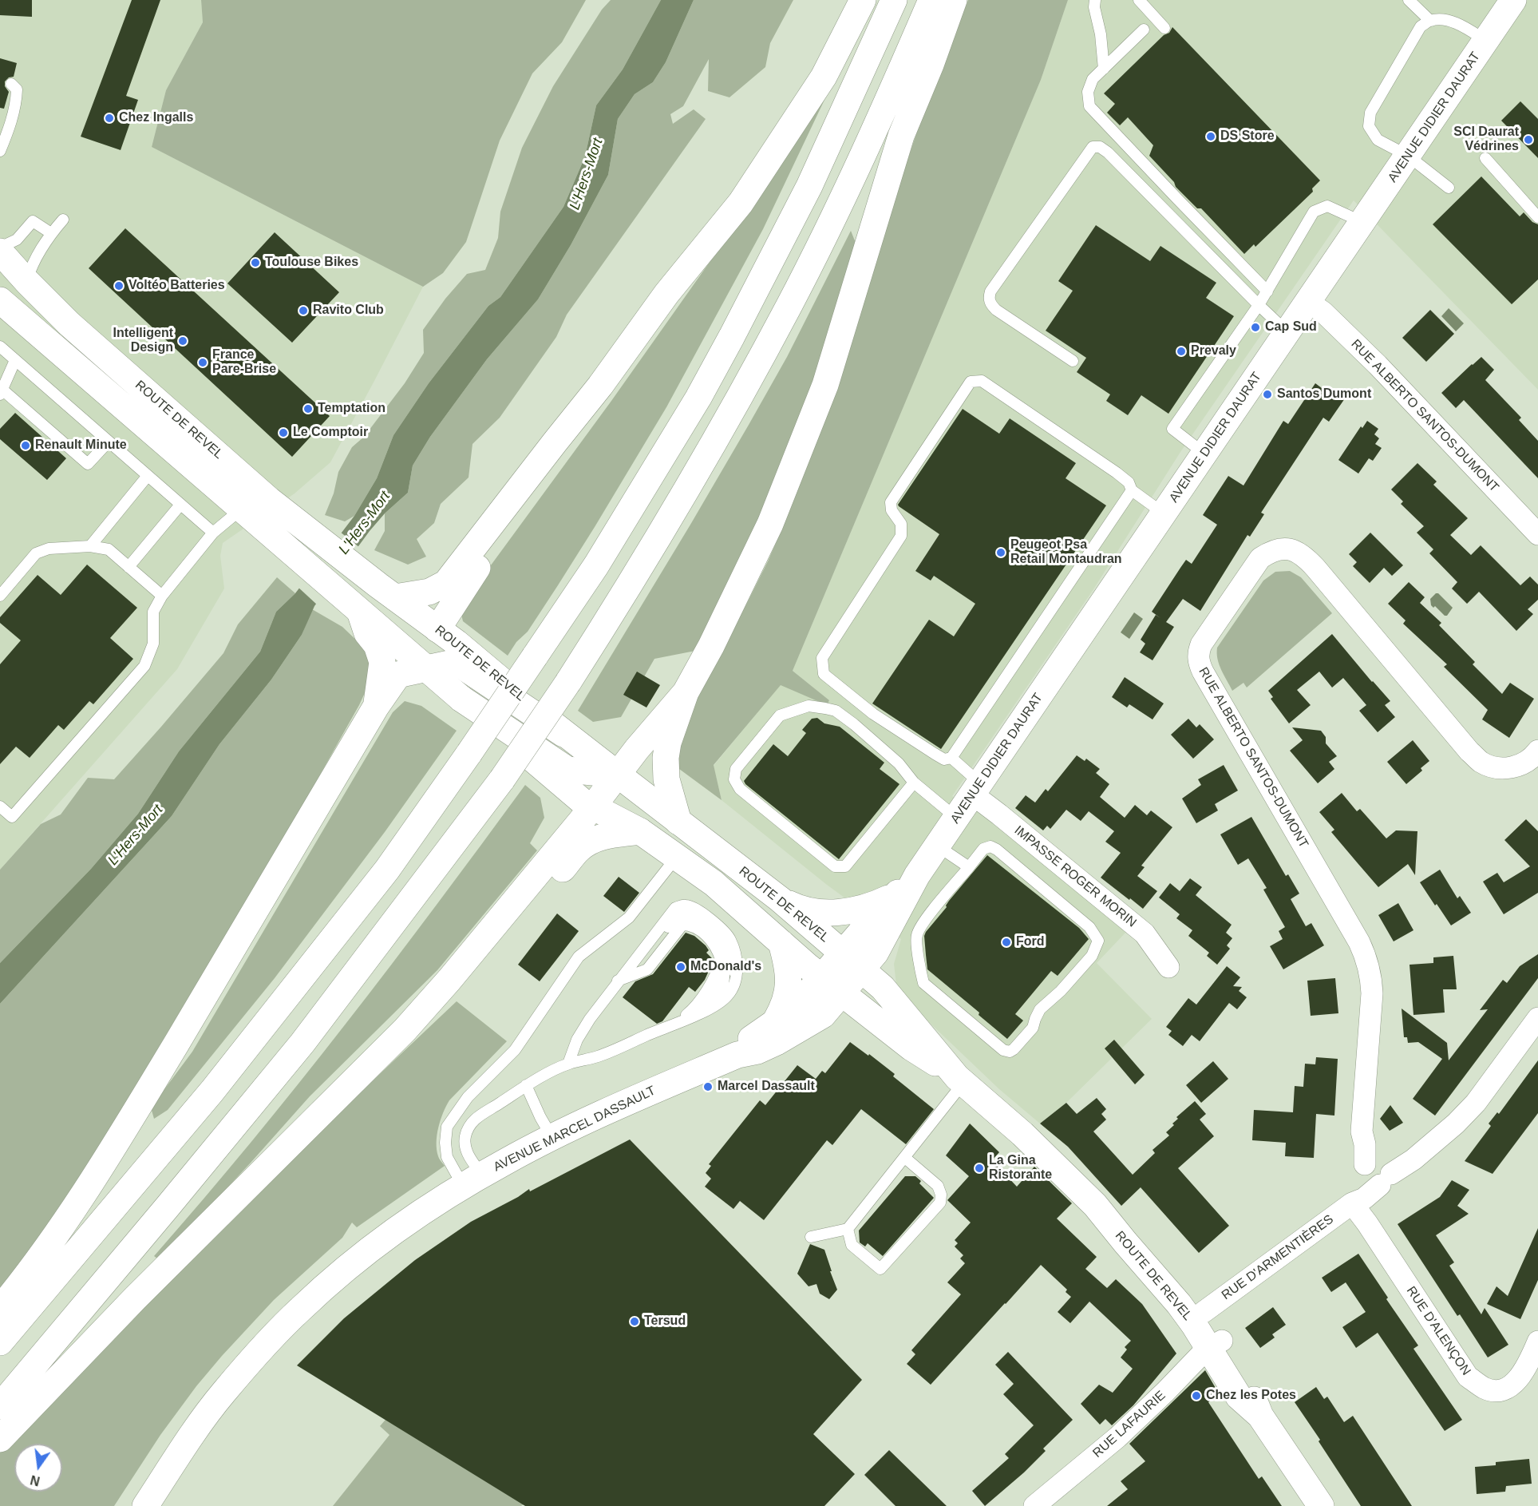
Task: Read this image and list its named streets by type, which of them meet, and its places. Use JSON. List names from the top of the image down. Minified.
{"streets":{"main road":["AVENUE DIDIER DAURAT","ROUTE DE REVEL","AVENUE MARCEL DASSAULT"],"street":["RUE ALBERTO SANTOS-DUMONT","IMPASSE ROGER MORIN","RUE D'ARMENTIÈRES","RUE D'ALENÇON","RUE LAFAURIE"]},"crossings":[["AVENUE DIDIER DAURAT","RUE ALBERTO SANTOS-DUMONT"],["AVENUE DIDIER DAURAT","ROUTE DE REVEL"],["AVENUE DIDIER DAURAT","IMPASSE ROGER MORIN"],["AVENUE DIDIER DAURAT","AVENUE MARCEL DASSAULT"],["ROUTE DE REVEL","AVENUE MARCEL DASSAULT"],["ROUTE DE REVEL","RUE D'ARMENTIÈRES"],["ROUTE DE REVEL","RUE LAFAURIE"],["RUE D'ARMENTIÈRES","RUE D'ALENÇON"]],"water":["L'Hers-Mort"],"places":["Chez Ingalls","DS Store","SCI Daurat Védrines","Toulouse Bikes","Voltéo Batteries","Ravito Club","Cap Sud","Intelligent Design","Prevaly","France Pare-Brise","Santos Dumont","Temptation","Le Comptoir","Renault Minute","Peugeot Psa Retail Montaudran","Ford","McDonald's","Marcel Dassault","La Gina Ristorante","Tersud","Chez les Potes"],"north":"bottom"}
